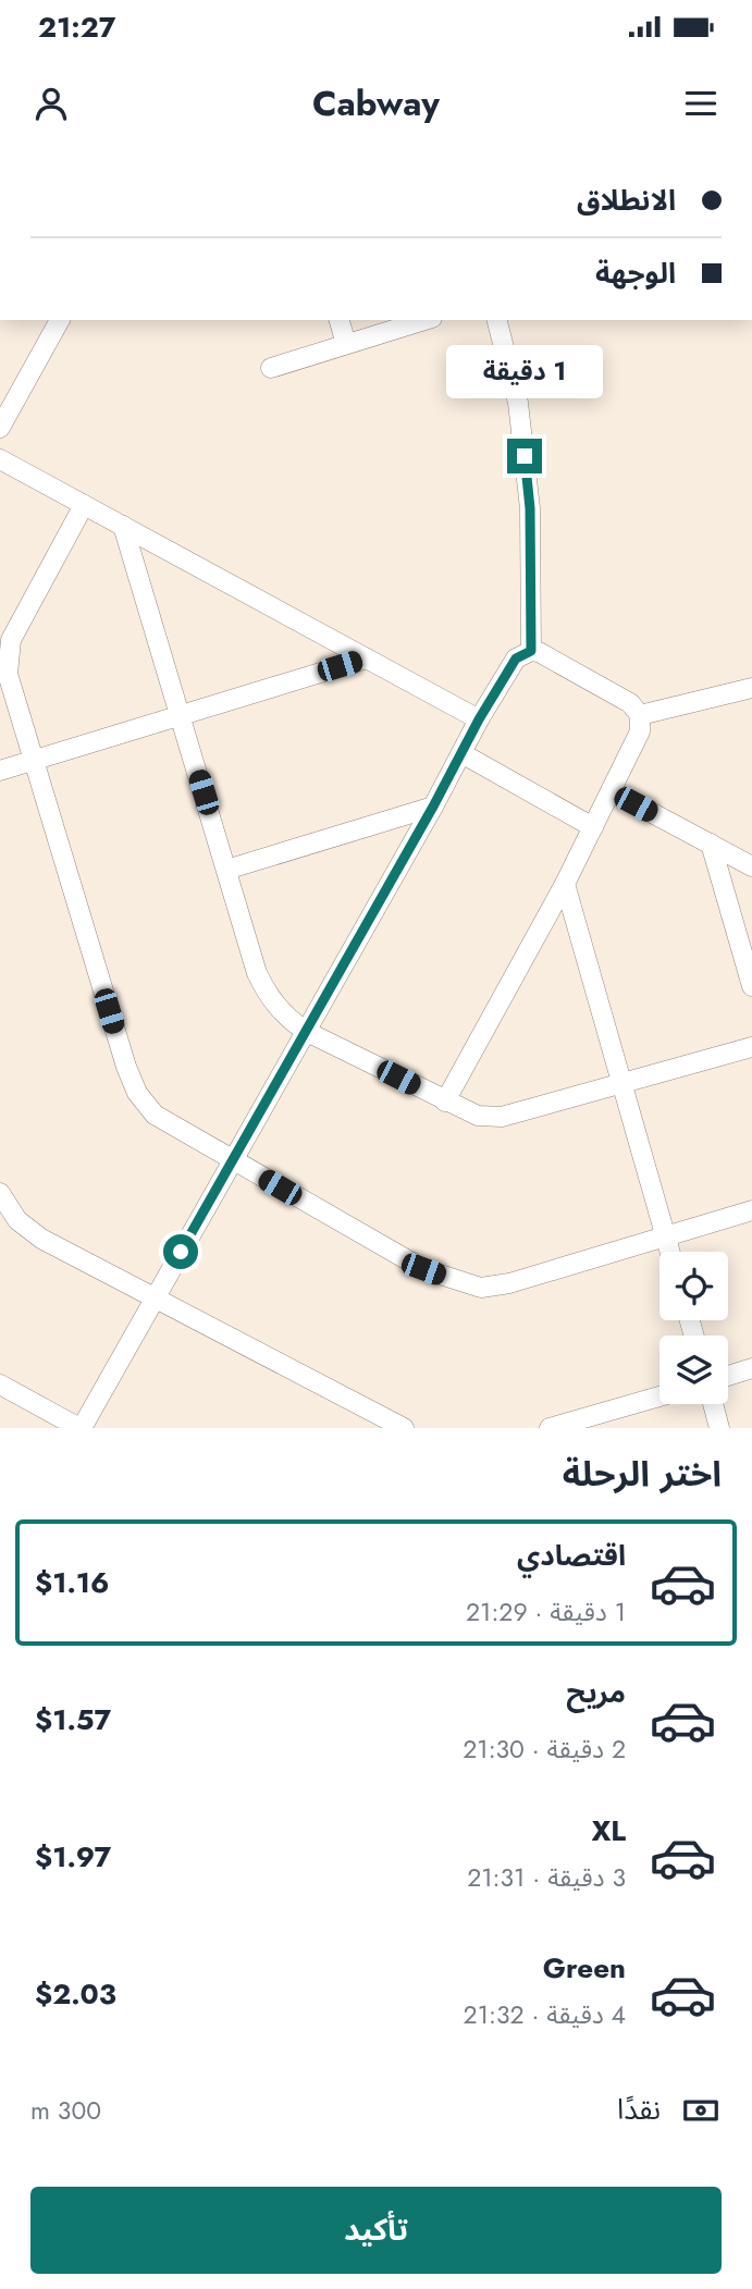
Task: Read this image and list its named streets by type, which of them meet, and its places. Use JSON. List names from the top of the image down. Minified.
{"page":{"status":"21:27","header":"Cabway","banner":["الانطلاق","الوجهة"],"bubble":"1 دقيقة","heading":"اختر الرحلة","list":[{"name":"اقتصادي","note":"1 دقيقة · 21:29","value":"$1.16"},{"name":"مريح","note":"2 دقيقة · 21:30","value":"$1.57"},{"name":"XL","note":"3 دقيقة · 21:31","value":"$1.97"},{"name":"Green","note":"4 دقيقة · 21:32","value":"$2.03"}],"pay":["نقدًا","300 m"],"buttons":"تأكيد"}}
